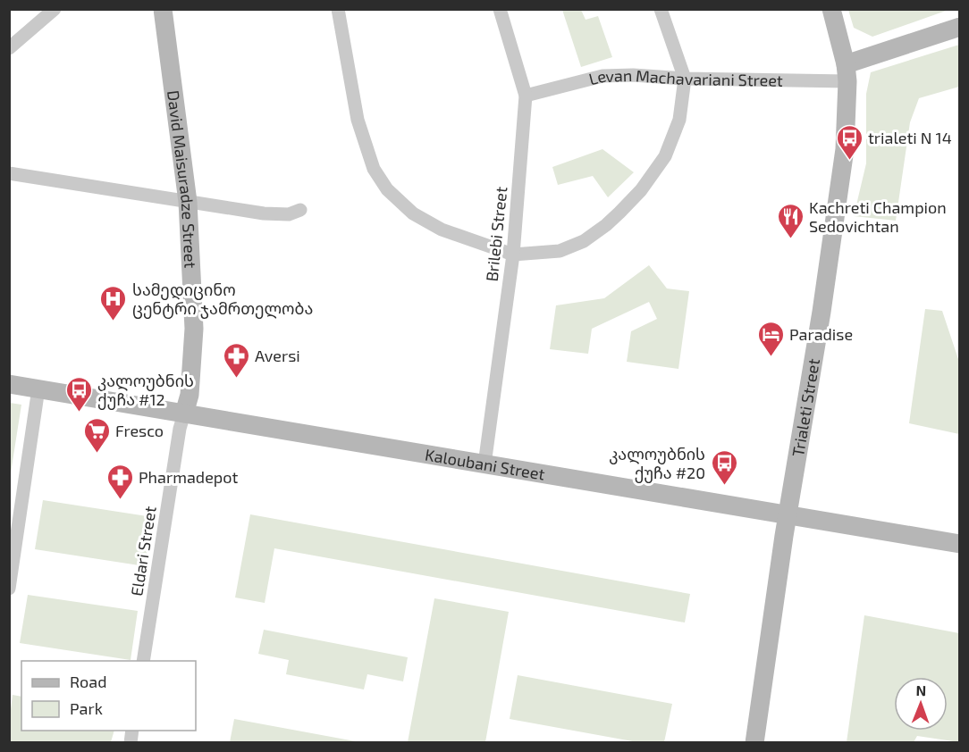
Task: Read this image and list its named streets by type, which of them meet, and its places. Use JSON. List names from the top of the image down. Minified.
{"streets":{"street":["Levan Machavariani Street","David Maisuradze Street","Brilebi Street","Trialeti Street","Kaloubani Street","Eldari Street"]},"crossings":[["Levan Machavariani Street","Brilebi Street"],["Levan Machavariani Street","Trialeti Street"],["David Maisuradze Street","Kaloubani Street"],["David Maisuradze Street","Eldari Street"],["Brilebi Street","Kaloubani Street"],["Trialeti Street","Kaloubani Street"],["Kaloubani Street","Eldari Street"]],"places":{"bus stop":["trialeti N 14","კალოუბნის ქუჩა #12","კალოუბნის ქუჩა #20"],"restaurant":["Kachreti Champion Sedovichtan"],"hospital":["სამედიცინო ცენტრი ჯამრთელობა"],"hotel":["Paradise"],"pharmacy":["Aversi","Pharmadepot"],"supermarket":["Fresco"]},"legend":["Road","Park"],"north":"top"}
